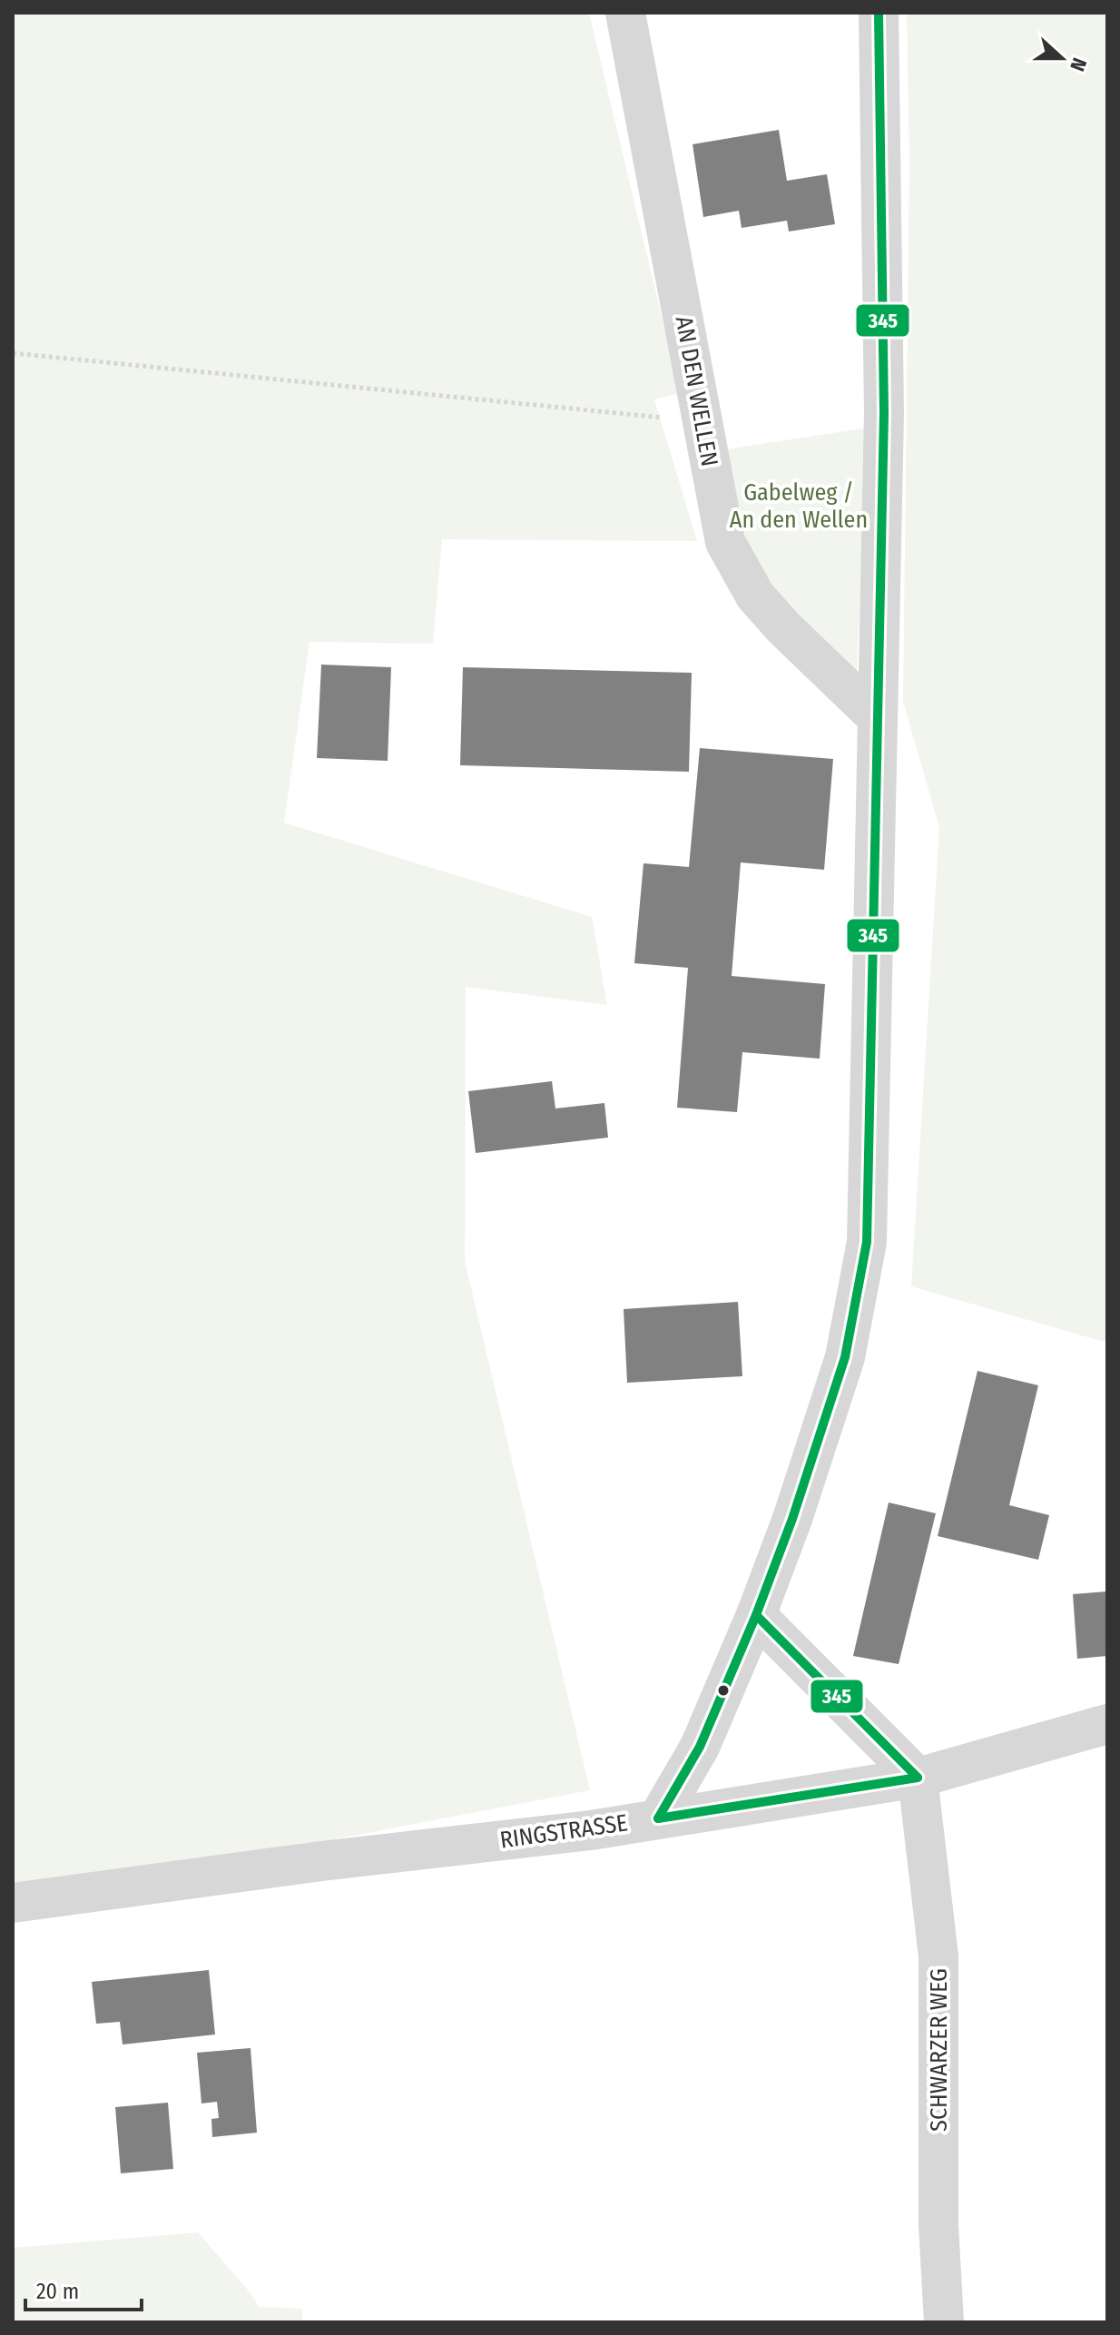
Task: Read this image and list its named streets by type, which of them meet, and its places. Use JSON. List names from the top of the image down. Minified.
{"streets":{"street":["AN DEN WELLEN","RINGSTRASSE","SCHWARZER WEG"]},"crossings":[["RINGSTRASSE","SCHWARZER WEG"]],"parks":["Gabelweg / An den Wellen"],"lines":["transit line 345"],"scale_bar":"20 m","north":"right"}
